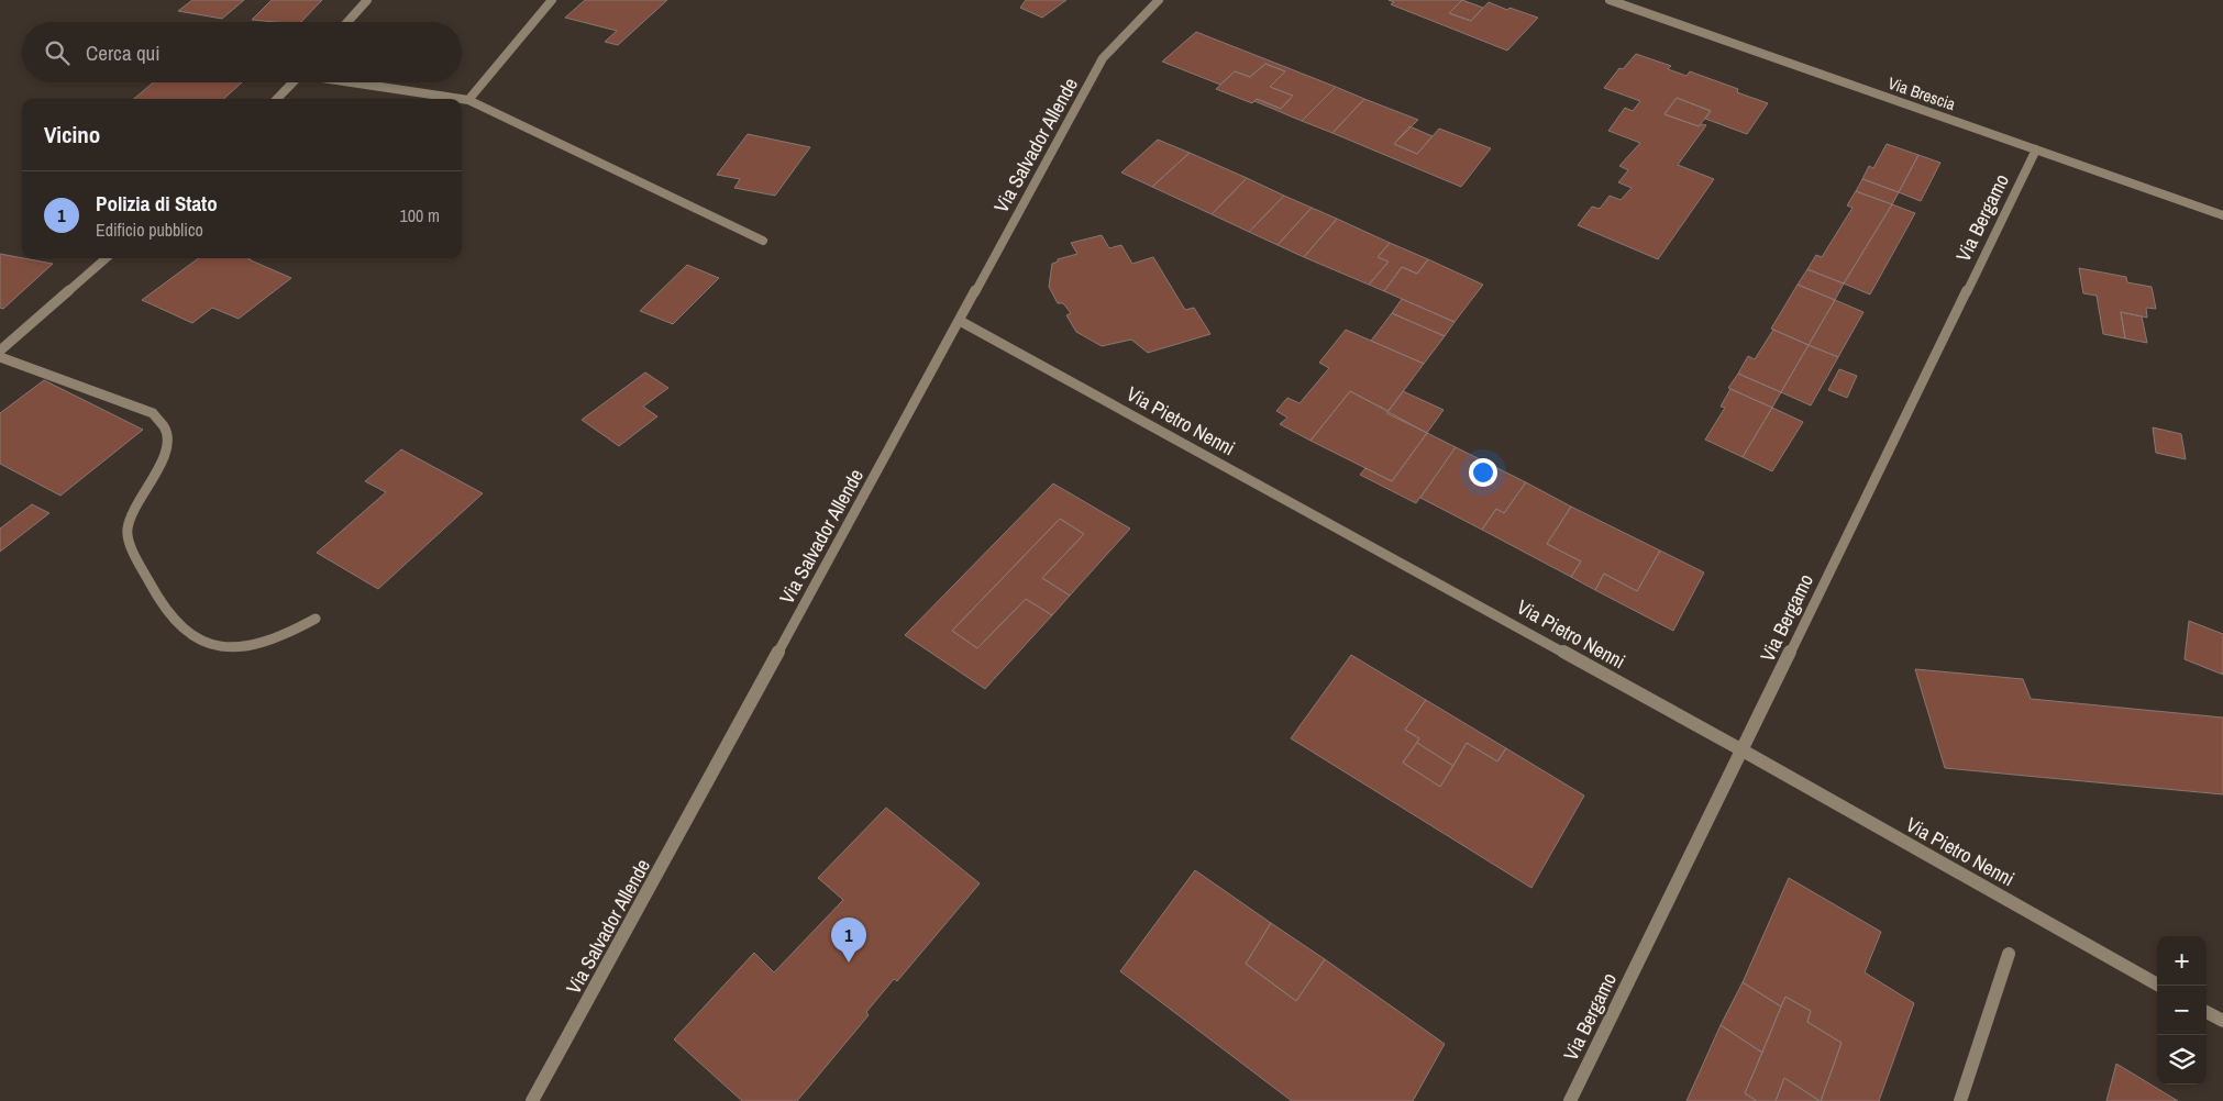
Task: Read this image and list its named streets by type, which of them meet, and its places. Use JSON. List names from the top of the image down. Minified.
{"streets":{"street":["Via Brescia","Via Salvador Allende","Via Bergamo","Via Pietro Nenni"]},"crossings":[["Via Brescia","Via Bergamo"],["Via Salvador Allende","Via Pietro Nenni"],["Via Bergamo","Via Pietro Nenni"]],"page":{"search":"Cerca qui","heading":"Vicino","list":[{"mark":"1","name":"Polizia di Stato","note":"Edificio pubblico","value":"100 m"}],"pins":"1","map_buttons":["+","−"]}}
